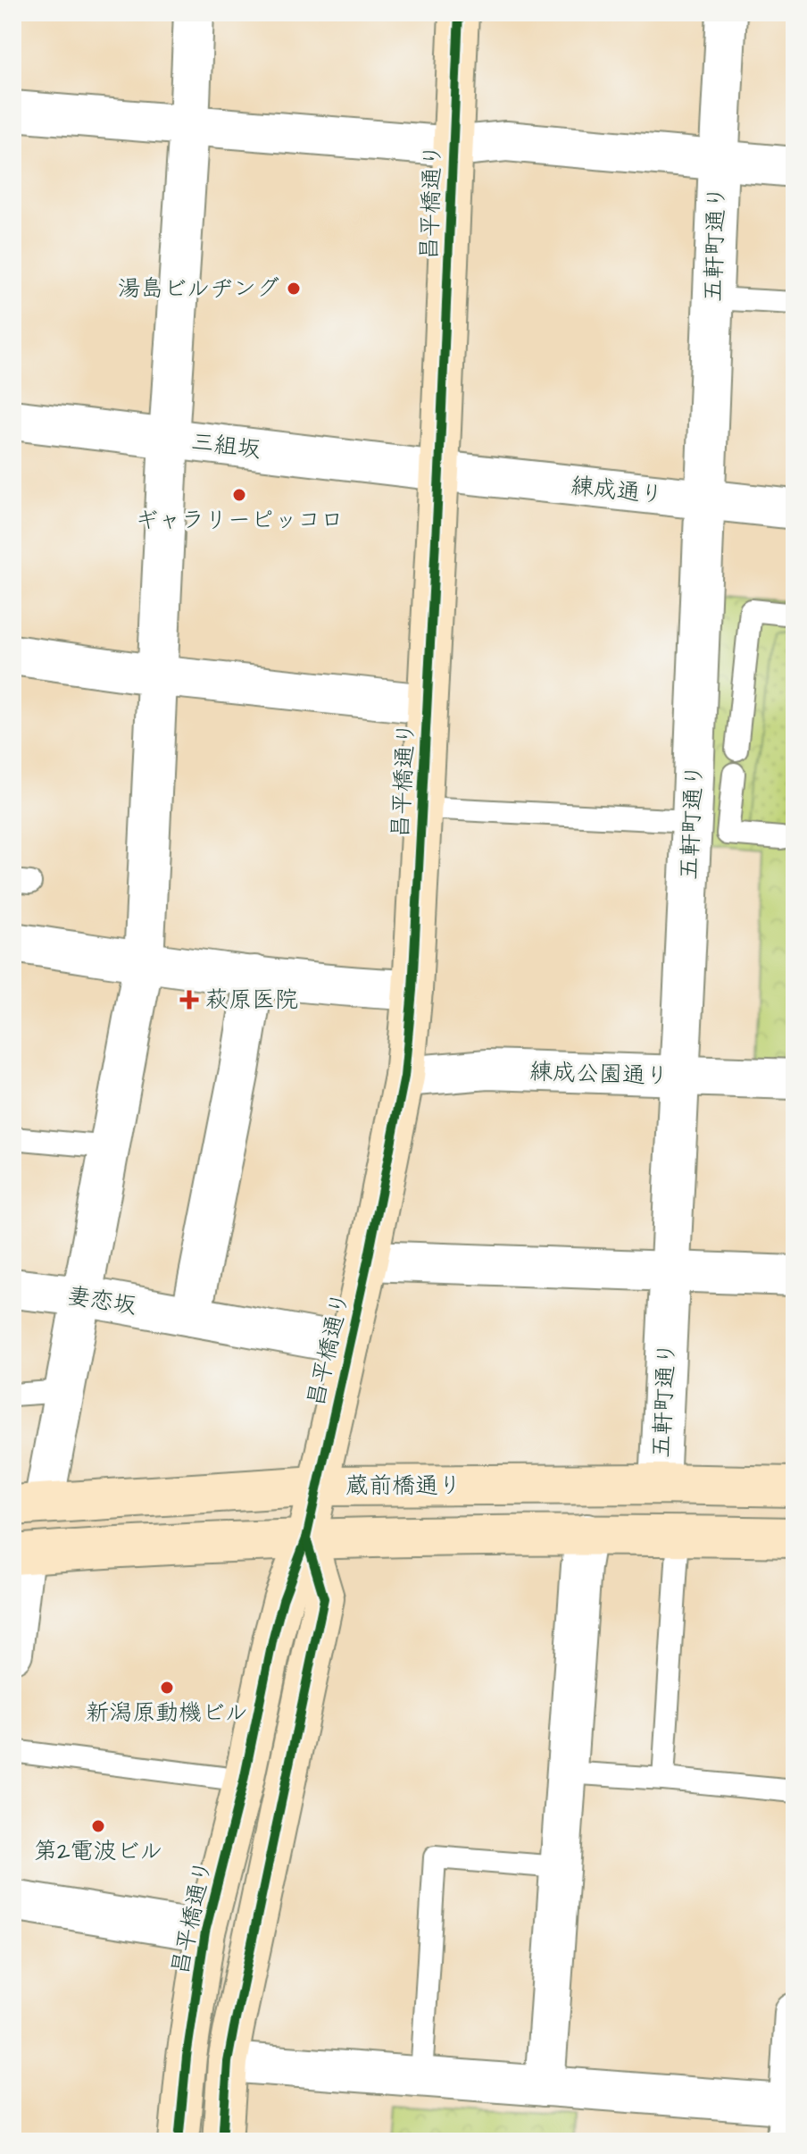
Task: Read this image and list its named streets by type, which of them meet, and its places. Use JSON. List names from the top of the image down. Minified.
{"streets":{"main road":["昌平橋通り","蔵前橋通り"],"street":["五軒町通り","三組坂","練成通り","練成公園通り","妻恋坂"]},"crossings":[["昌平橋通り","三組坂"],["昌平橋通り","練成通り"],["昌平橋通り","練成公園通り"],["昌平橋通り","妻恋坂"],["昌平橋通り","蔵前橋通り"],["五軒町通り","練成通り"],["五軒町通り","練成公園通り"],["五軒町通り","蔵前橋通り"],["三組坂","練成通り"]],"places":{"other":["湯島ビルヂング","ギャラリーピッコロ","新潟原動機ビル","第2電波ビル"],"health":["萩原医院"]}}
